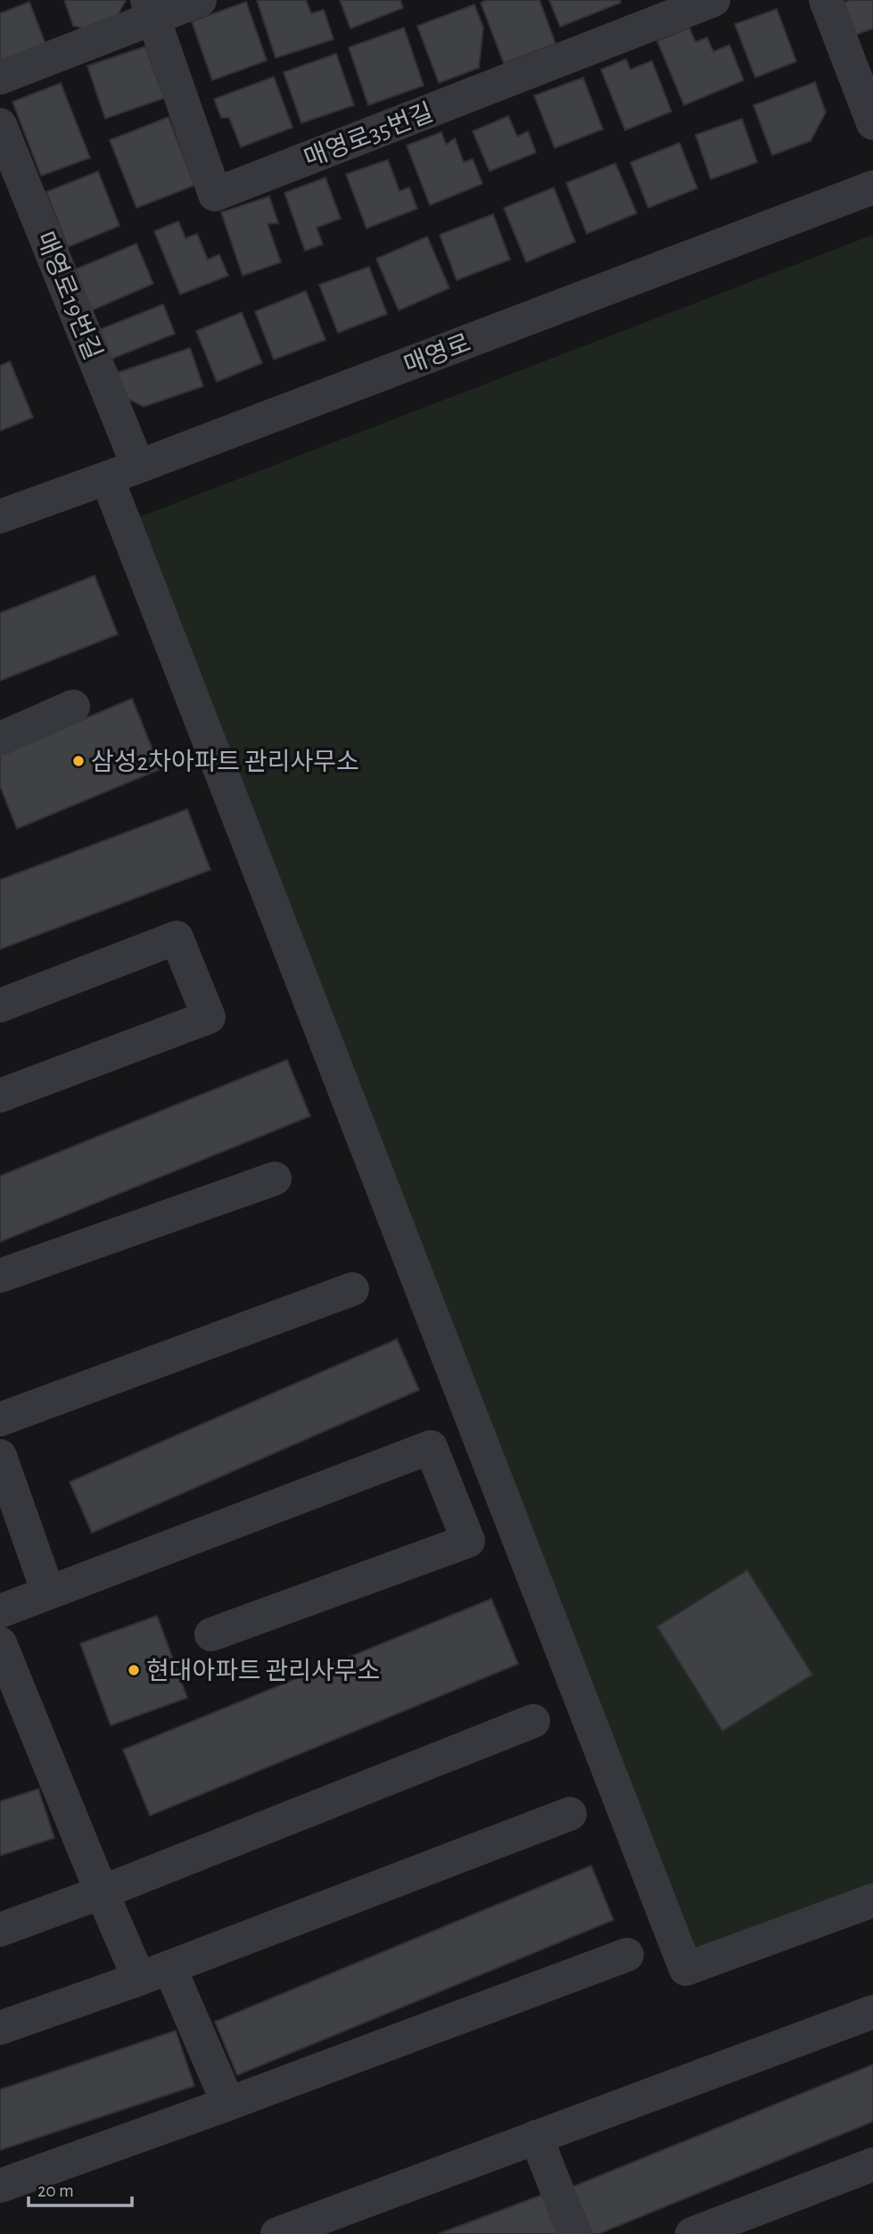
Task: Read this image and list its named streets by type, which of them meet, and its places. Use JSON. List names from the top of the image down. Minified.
{"streets":{"street":["매영로35번길","매영로19번길","매영로"]},"crossings":[["매영로19번길","매영로"]],"places":["삼성2차아파트 관리사무소","현대아파트 관리사무소"],"scale_bar":"20 m"}
